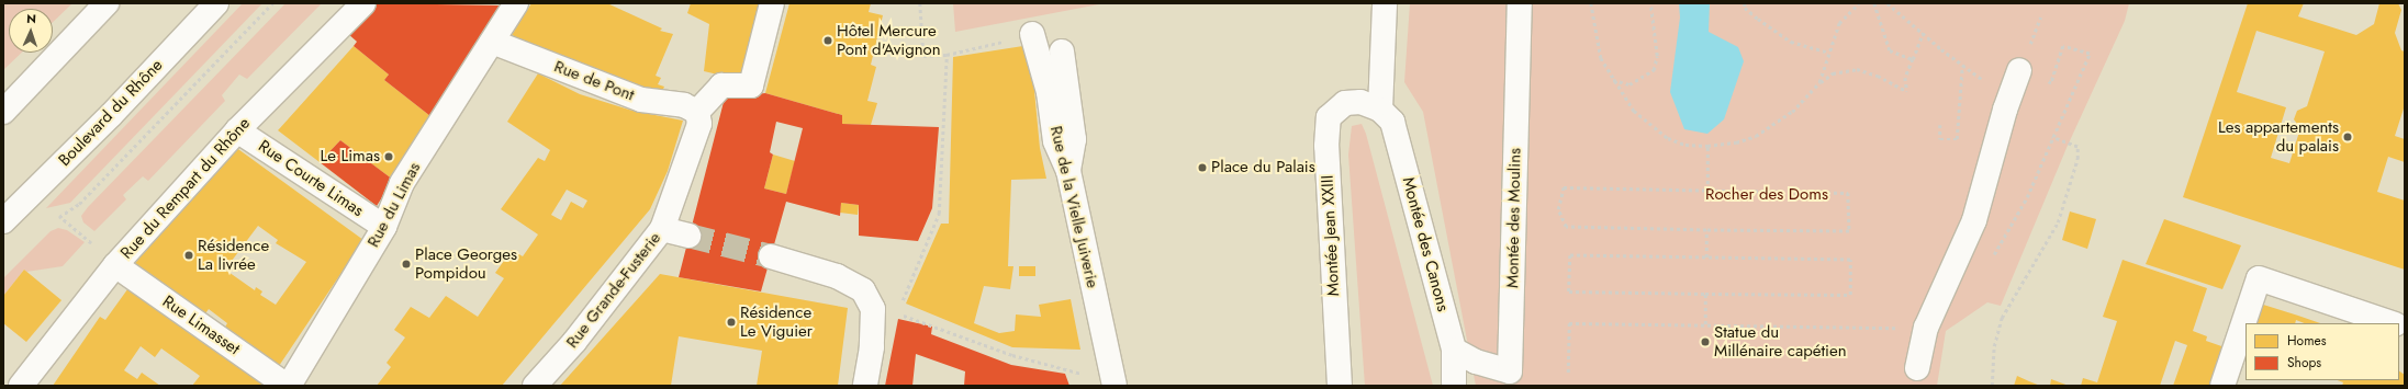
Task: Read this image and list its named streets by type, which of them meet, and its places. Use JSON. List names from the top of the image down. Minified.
{"streets":{"street":["Rue de Pont","Boulevard du Rhône","Rue Courte Limas","Rue du Rempart du Rhône","Rue du Limas","Rue de la Vielle Juiverie","Montée des Moulins","Montée Jean XXIII","Montée des Canons","Rue Grande-Fusterie","Rue Limasset"]},"crossings":[["Rue de Pont","Rue du Limas"],["Rue de Pont","Rue Grande-Fusterie"],["Rue Courte Limas","Rue du Rempart du Rhône"],["Rue Courte Limas","Rue du Limas"],["Rue du Rempart du Rhône","Rue Limasset"],["Rue du Limas","Rue Limasset"],["Montée des Moulins","Montée des Canons"],["Montée Jean XXIII","Montée des Canons"]],"parks":["Rocher des Doms"],"places":["Hôtel Mercure Pont d'Avignon","Les appartements du palais","Le Limas","Place du Palais","Résidence La livrée","Place Georges Pompidou","Résidence Le Viguier","Statue du Millénaire capétien"],"legend":["Homes","Shops"],"north":"top"}
